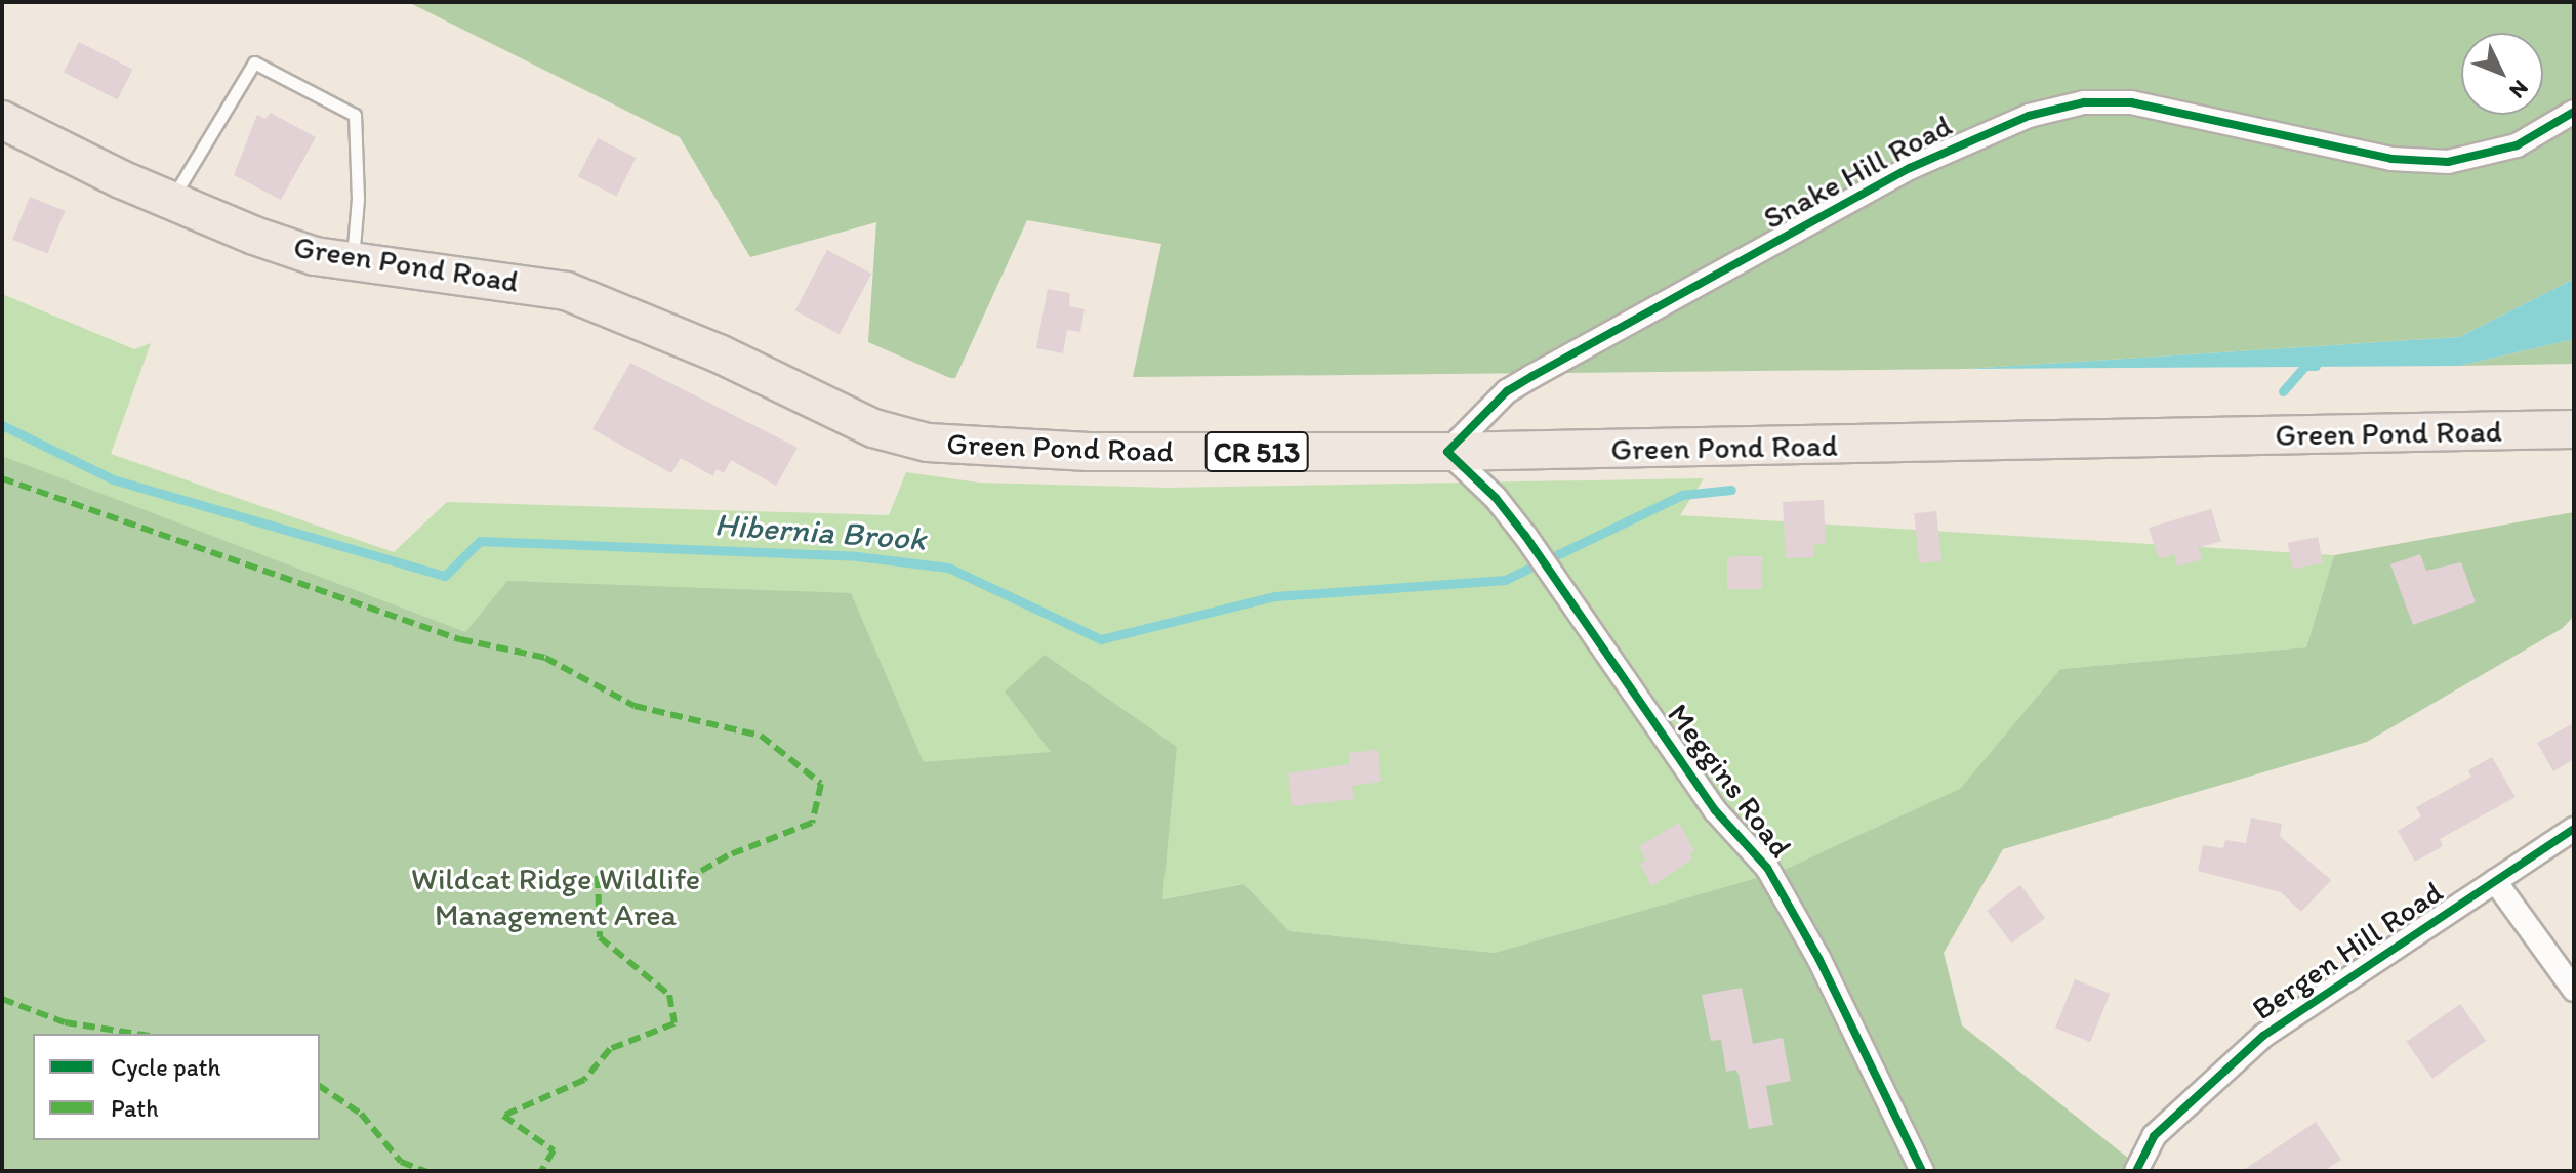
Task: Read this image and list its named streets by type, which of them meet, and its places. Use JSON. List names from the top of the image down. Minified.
{"streets":{"main road":["Green Pond Road","CR 513"],"street":["Snake Hill Road","Meggins Road","Bergen Hill Road"]},"crossings":[["Snake Hill Road","Green Pond Road"],["Snake Hill Road","Meggins Road"],["Green Pond Road","Meggins Road"]],"water":["Hibernia Brook"],"parks":["Wildcat Ridge Wildlife Management Area"],"legend":["Cycle path","Path"],"north":"bottom right"}
